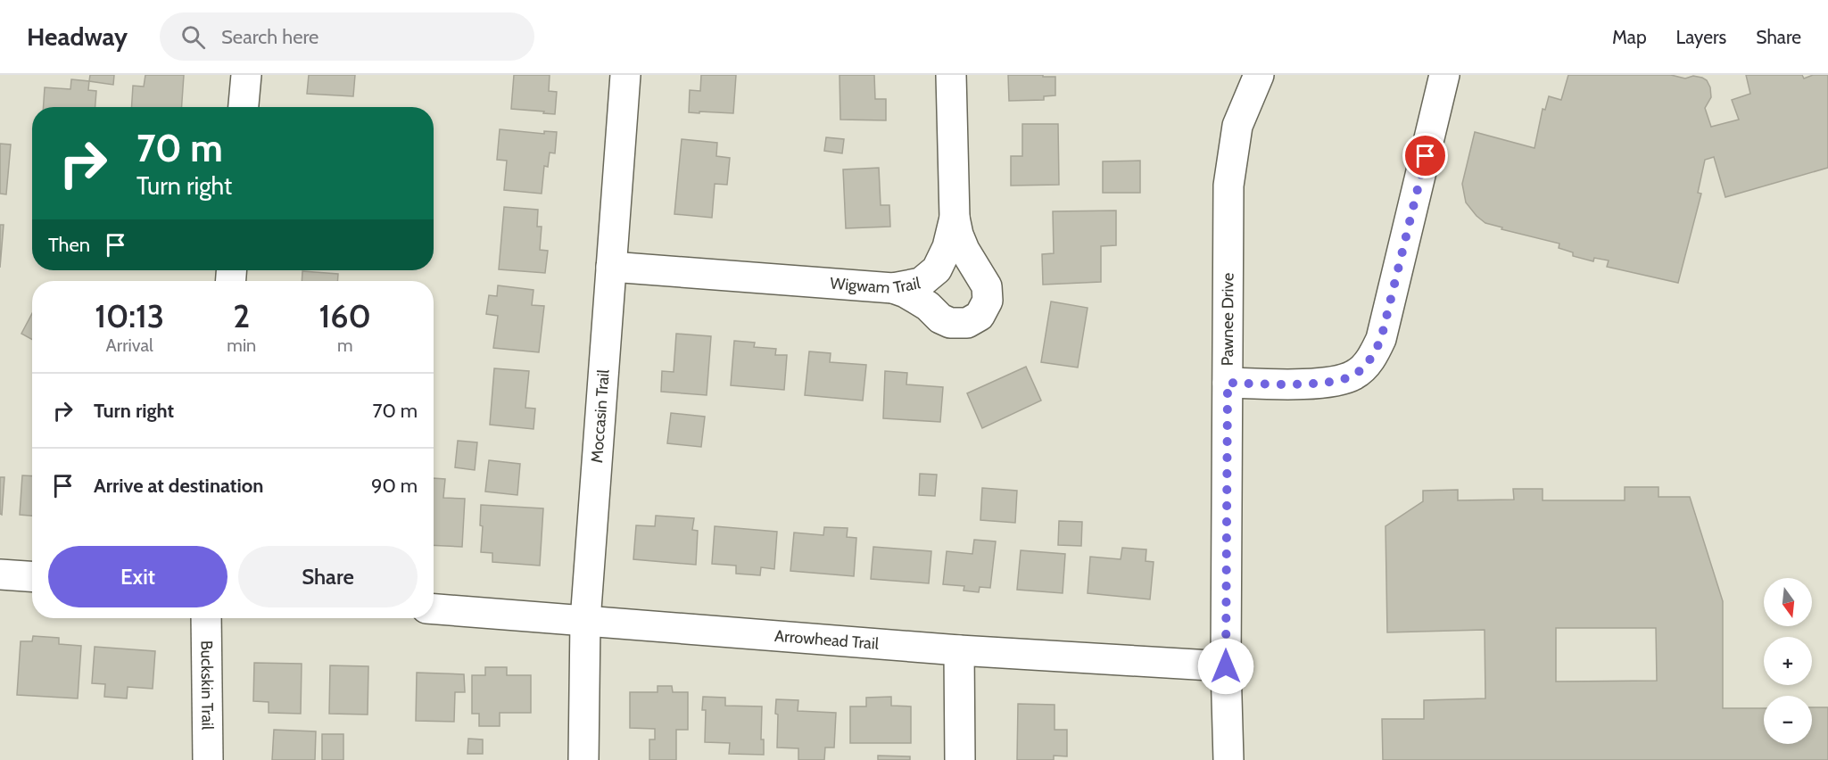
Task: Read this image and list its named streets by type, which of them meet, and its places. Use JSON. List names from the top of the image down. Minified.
{"streets":{"street":["Wigwam Trail","Pawnee Drive","Moccasin Trail","Arrowhead Trail","Buckskin Trail"]},"crossings":[["Wigwam Trail","Moccasin Trail"],["Pawnee Drive","Arrowhead Trail"],["Moccasin Trail","Arrowhead Trail"]],"north":"bottom","page":{"header":"Headway","search":"Search here","nav":["Map","Layers","Share"],"turn":["70 m","Turn right"],"then":"Then","eta":["10:13","Arrival","2","min","160","m"],"list":[{"name":"Turn right","value":"70 m"},{"name":"Arrive at destination","value":"90 m"}],"buttons":["Exit","Share"],"map_buttons":["+","−"]}}
